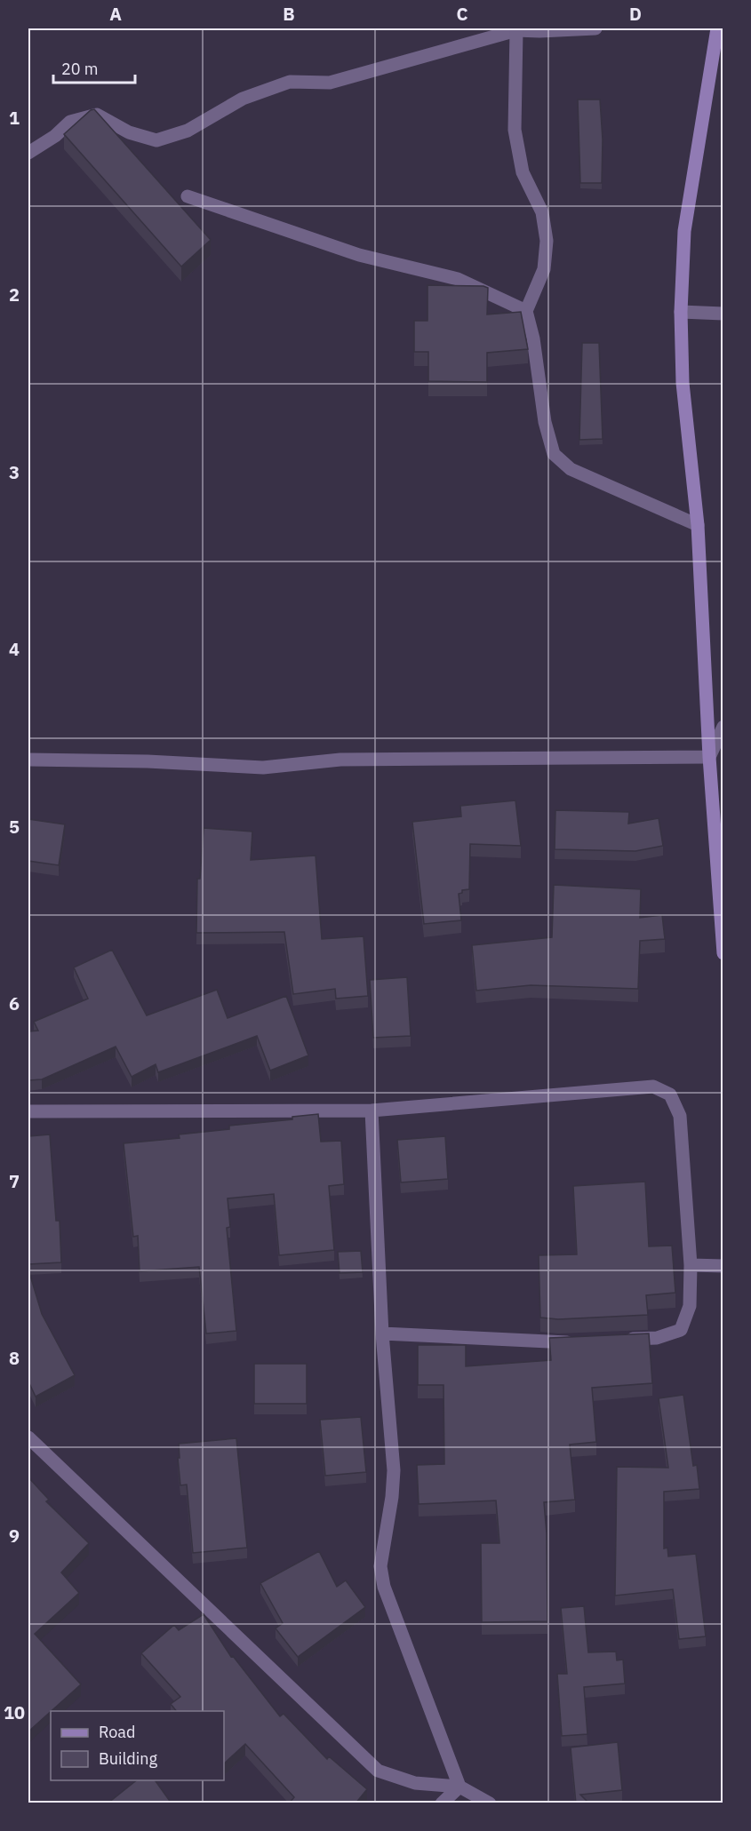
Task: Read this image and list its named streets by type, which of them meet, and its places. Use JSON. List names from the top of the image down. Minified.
{"legend":["Road","Building"],"scale_bar":"20 m","grid":{"columns":["A","B","C","D"],"rows":["1","2","3","4","5","6","7","8","9","10"]}}
